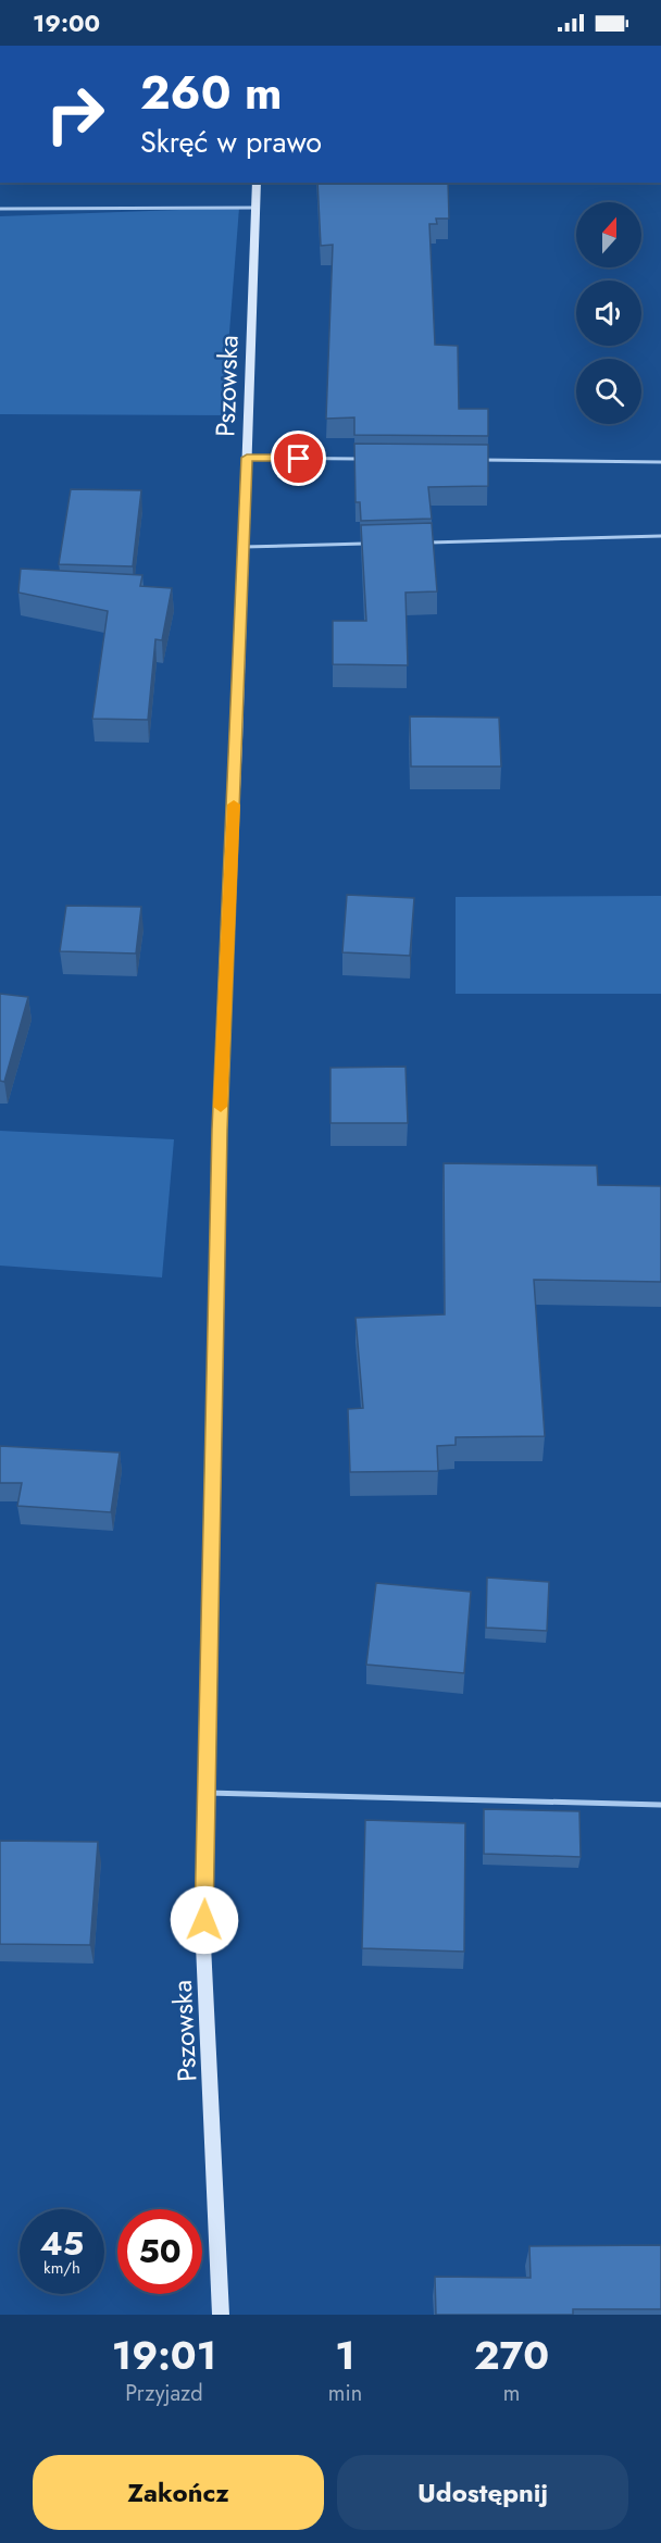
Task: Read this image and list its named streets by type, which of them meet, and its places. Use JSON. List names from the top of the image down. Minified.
{"streets":{"main road":["Pszowska"]},"north":"top","page":{"status":"19:00","turn":["260 m","Skręć w prawo"],"speed":"45 km/h","limit":"50","eta":["19:01","Przyjazd","1","min","270","m"],"buttons":["Zakończ","Udostępnij"]}}
